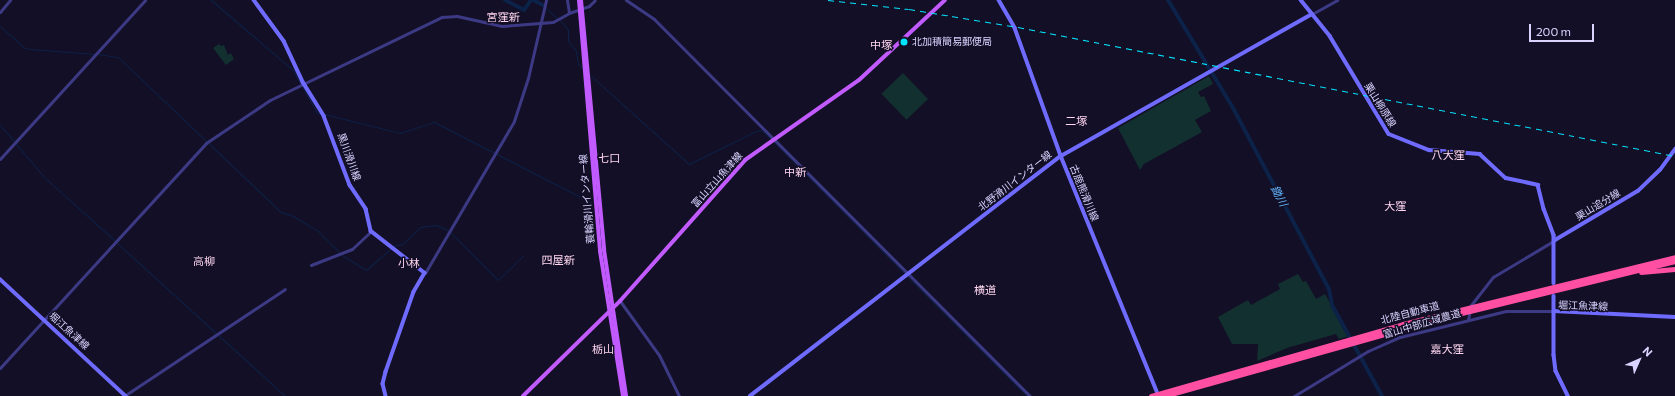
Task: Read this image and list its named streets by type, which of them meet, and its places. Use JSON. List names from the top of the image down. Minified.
{"streets":{"highway":["北陸自動車道"],"main road":["栗山柳原線","黒川滑川線","富山立山魚津線","北野滑川インター線","古鹿熊滑川線","蓑輪滑川インター線","栗山追分線","堀江魚津線"],"street":["富山中部広域農道"]},"crossings":[["栗山柳原線","北野滑川インター線"],["栗山柳原線","栗山追分線"],["栗山柳原線","富山中部広域農道"],["富山立山魚津線","蓑輪滑川インター線"],["北野滑川インター線","古鹿熊滑川線"],["栗山追分線","富山中部広域農道"]],"districts":["宮窪新","中塚","二塚","八大窪","七口","中新","大窪","四屋新","高柳","小林","横道","栃山","嘉大窪"],"water":["鋤川"],"places":["北加積簡易郵便局"],"scale_bar":"200 m","north":"top right"}
